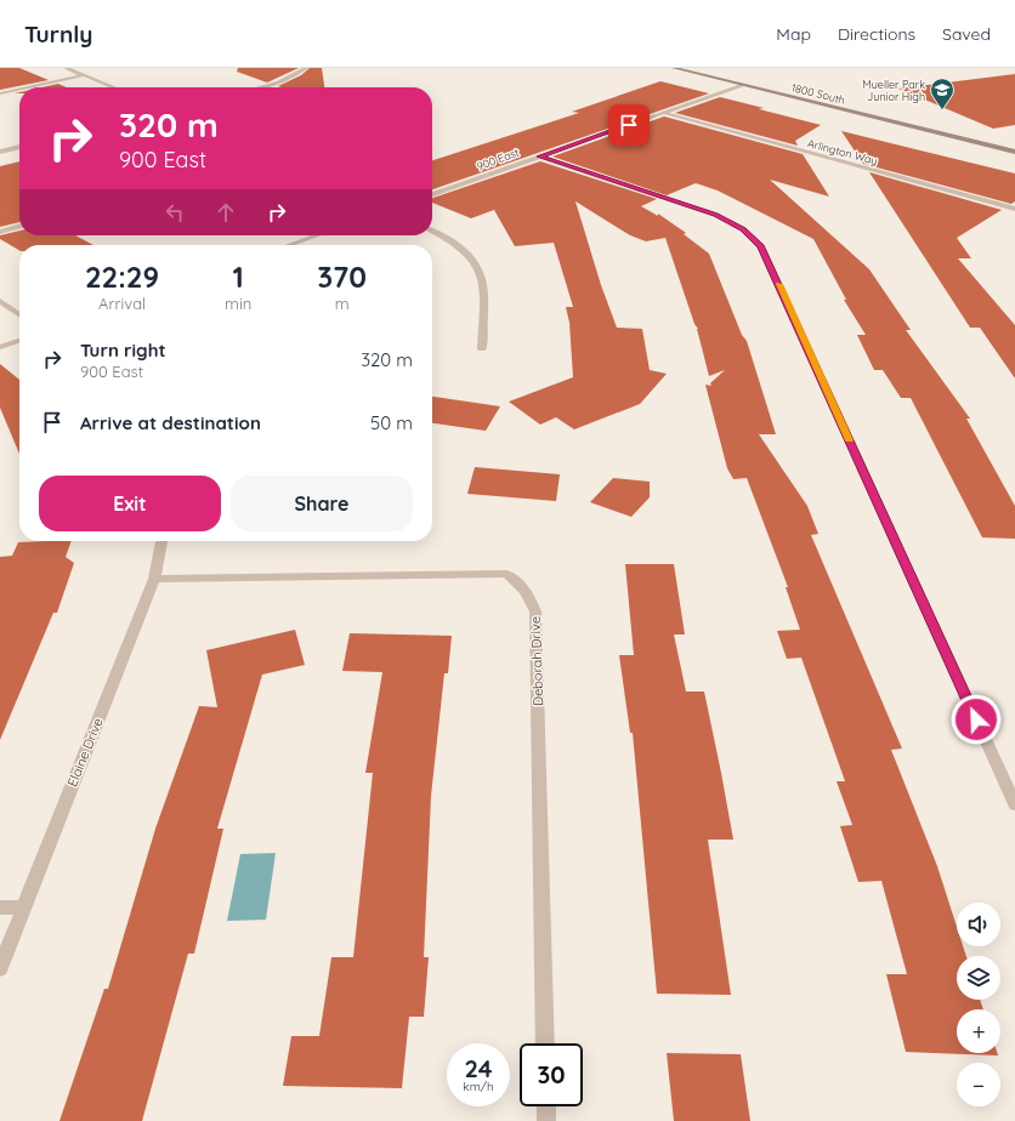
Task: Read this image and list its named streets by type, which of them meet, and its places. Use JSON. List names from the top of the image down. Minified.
{"streets":{"main road":["1800 South"],"street":["Arlington Way","900 East","Deborah Drive","Elaine Drive"]},"crossings":[["1800 South","900 East"],["Arlington Way","900 East"],["Deborah Drive","Elaine Drive"]],"places":{"school or university":["Mueller Park Junior High"]},"page":{"header":"Turnly","nav":["Map","Directions","Saved"],"turn":["320 m","900 East"],"eta":["22:29","Arrival","1","min","370","m"],"list":[{"name":"Turn right","note":"900 East","value":"320 m"},{"name":"Arrive at destination","value":"50 m"}],"buttons":["Exit","Share"],"map_buttons":["+","−"],"speed":"24 km/h","limit":"30"}}
